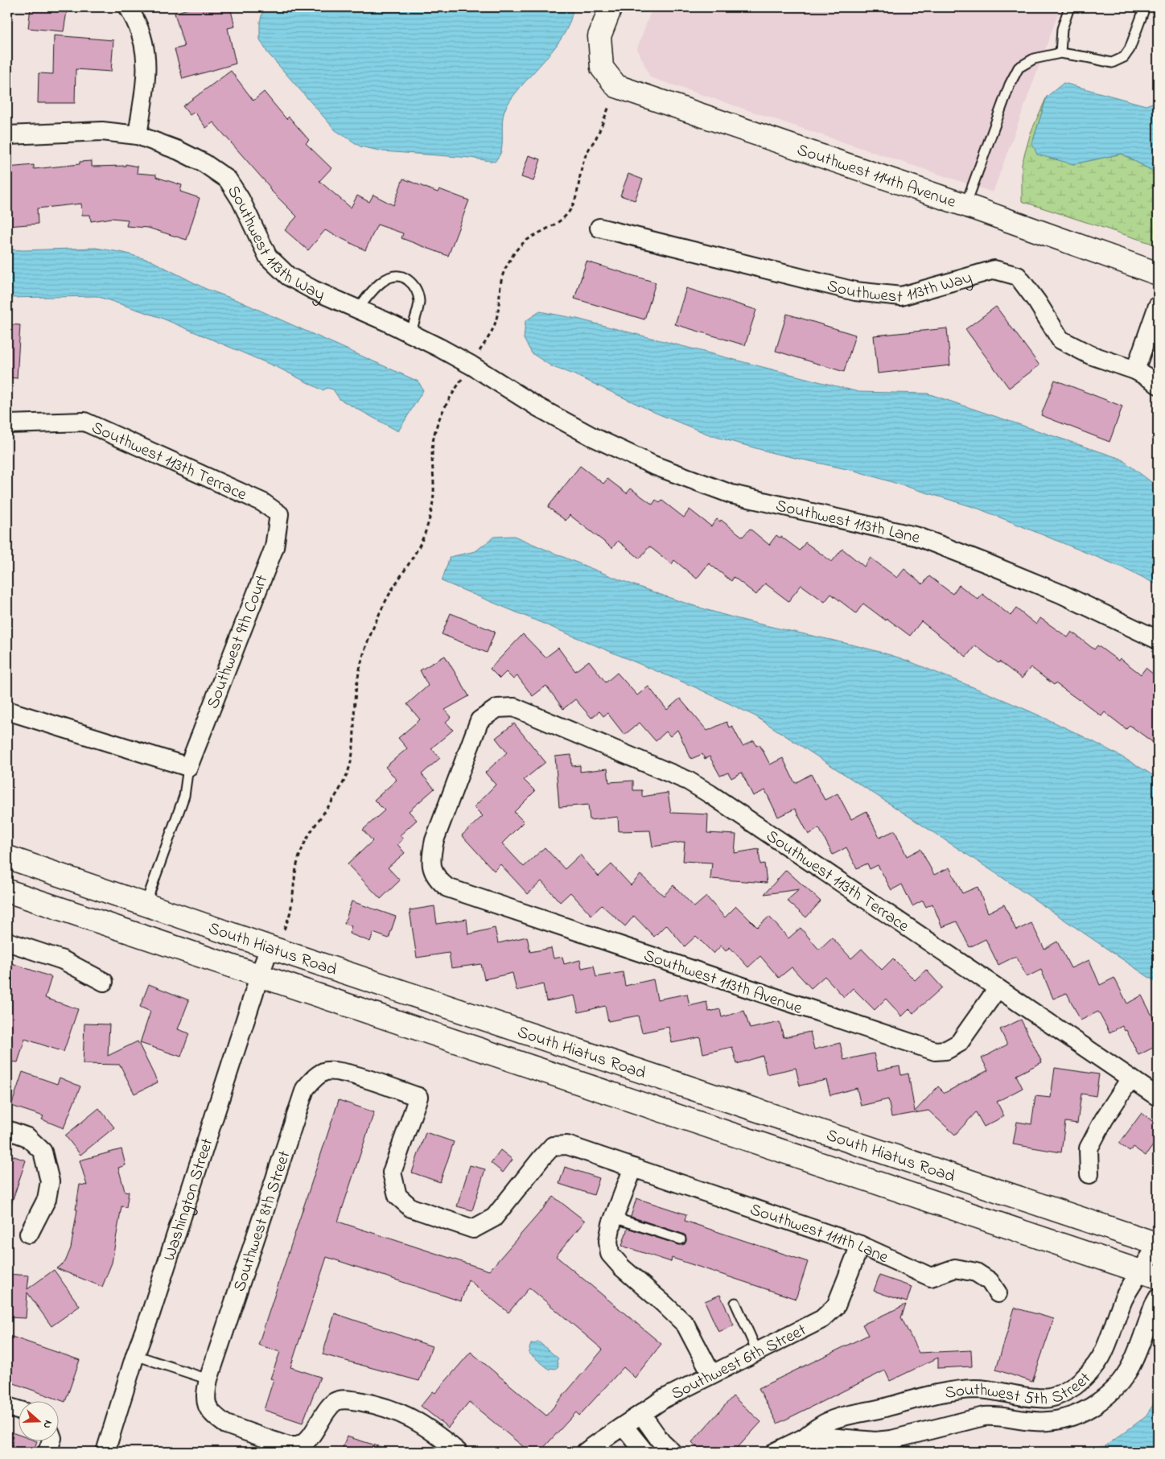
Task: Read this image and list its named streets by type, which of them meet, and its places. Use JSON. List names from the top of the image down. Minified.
{"streets":{"main road":["Southwest 114th Avenue","South Hiatus Road"],"street":["Southwest 113th Way","Southwest 113th Terrace","Southwest 113th Lane","Southwest 9th Court","Southwest 113th Avenue","Washington Street","Southwest 8th Street","Southwest 111th Lane","Southwest 6th Street","Southwest 5th Street"]},"crossings":[["Southwest 113th Way","Southwest 113th Lane"],["Southwest 113th Terrace","Southwest 9th Court"],["Southwest 113th Terrace","Southwest 113th Avenue"],["South Hiatus Road","Washington Street"],["South Hiatus Road","Southwest 5th Street"],["Southwest 8th Street","Southwest 111th Lane"],["Southwest 111th Lane","Southwest 6th Street"]],"north":"right"}
